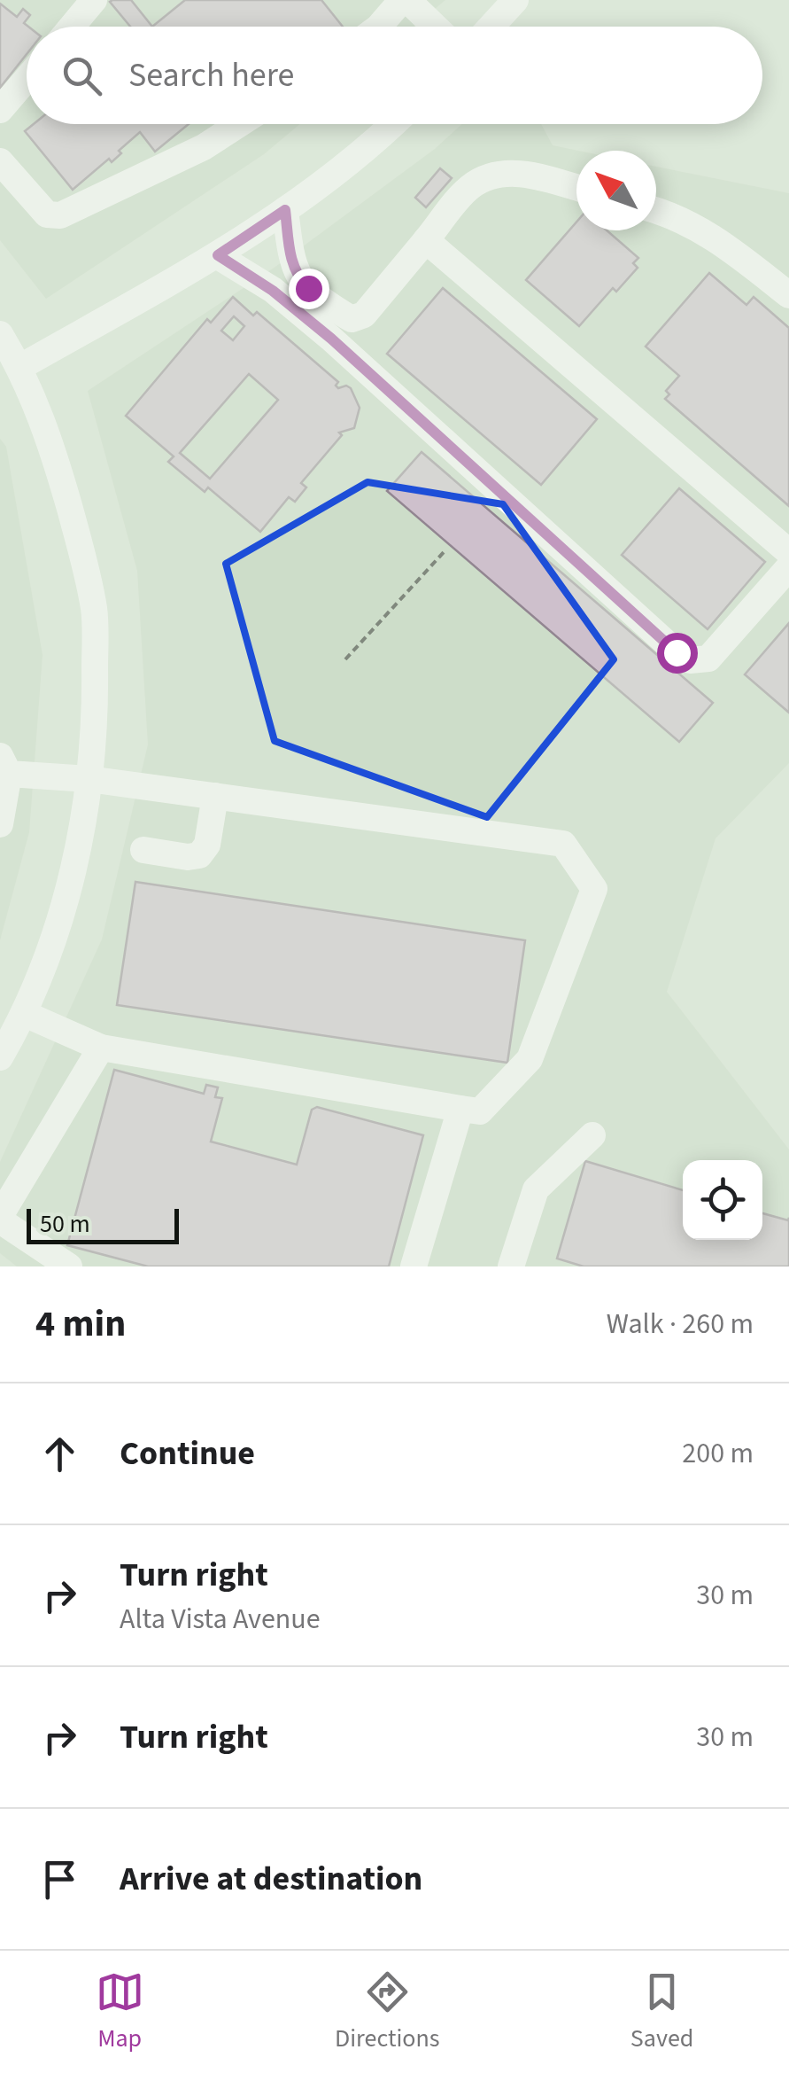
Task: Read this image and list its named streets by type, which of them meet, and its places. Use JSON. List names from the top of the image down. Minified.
{"scale_bar":"50 m","north":"top left","page":{"search":"Search here","scale":"50 m","heading":["4 min","Walk · 260 m"],"list":[["Continue","200 m"],["Turn right","Alta Vista Avenue","30 m"],["Turn right","30 m"],"Arrive at destination"],"nav":["Map","Directions","Saved"]}}
